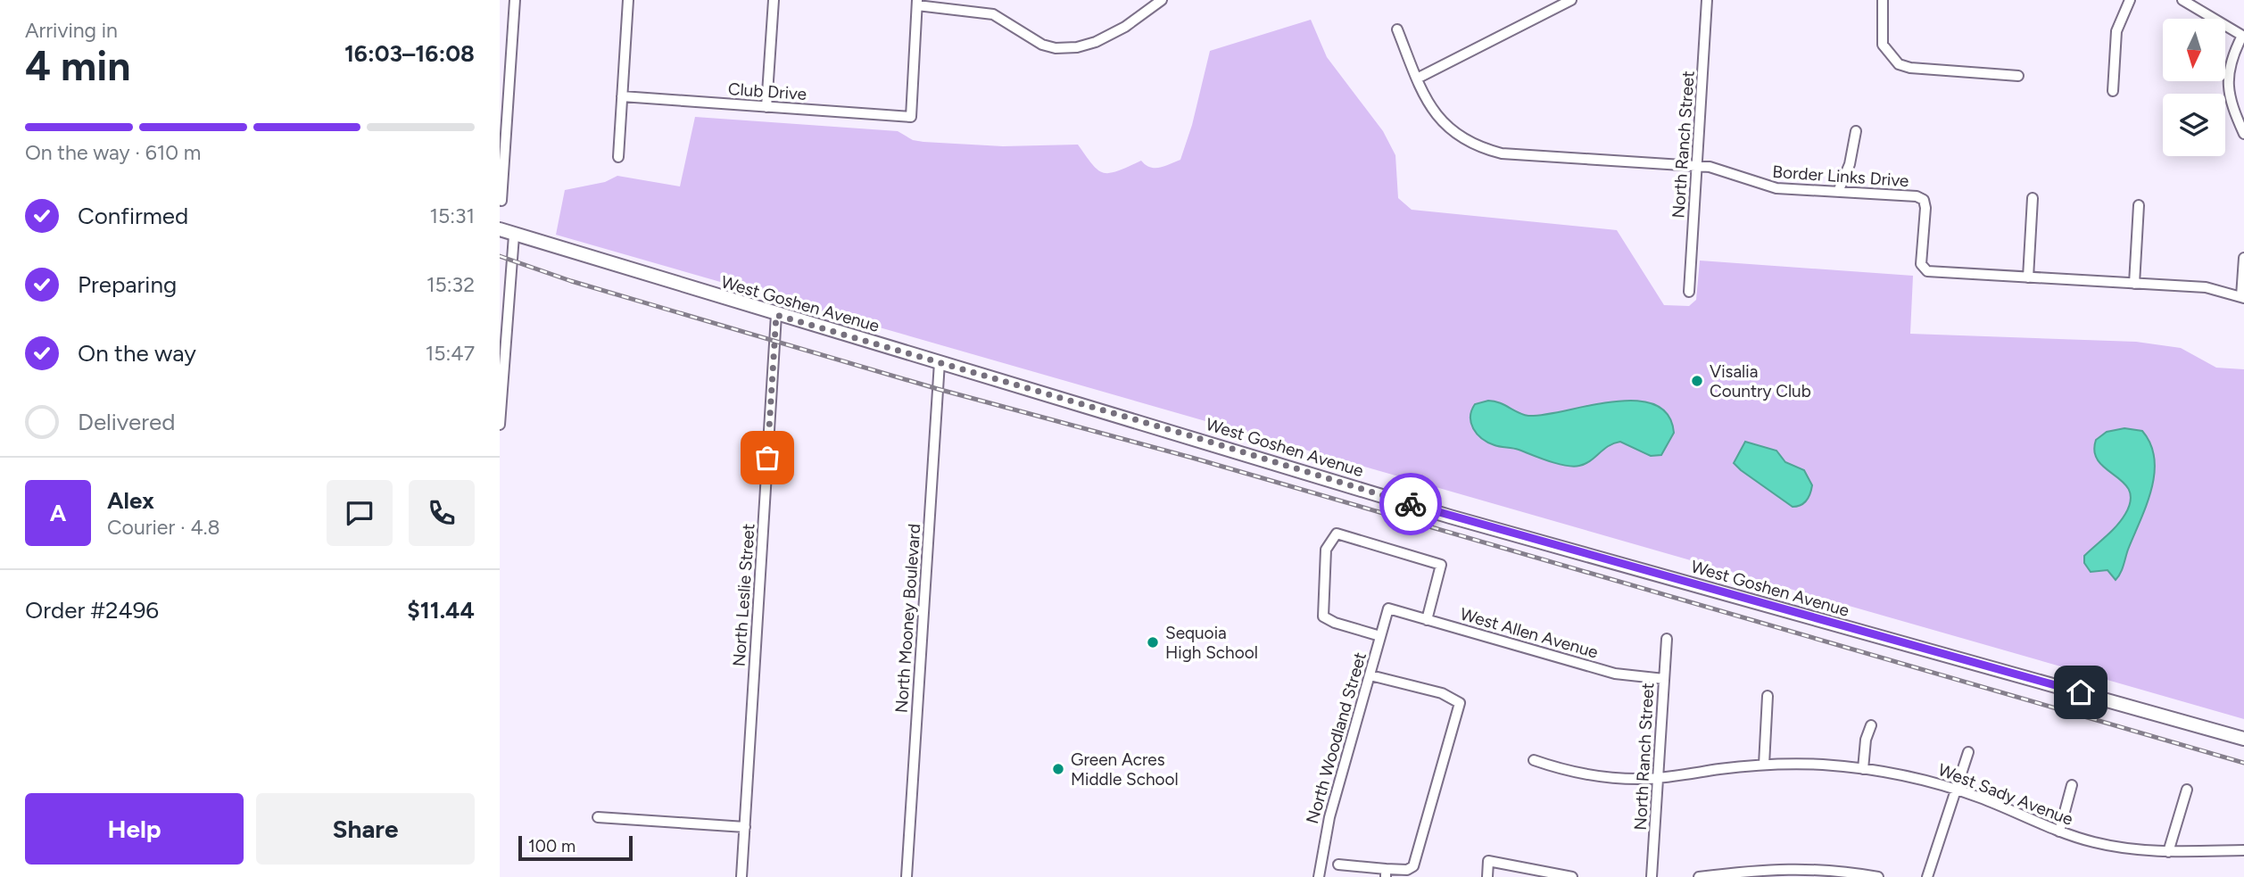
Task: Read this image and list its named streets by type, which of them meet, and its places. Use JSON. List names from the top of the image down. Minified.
{"streets":{"main road":["West Goshen Avenue"],"street":["Club Drive","North Ranch Street","Border Links Drive","North Leslie Street","North Mooney Boulevard","West Allen Avenue","North Woodland Street","West Sady Avenue"]},"crossings":[["North Ranch Street","Border Links Drive"],["North Ranch Street","West Allen Avenue"],["North Ranch Street","West Sady Avenue"],["West Goshen Avenue","North Leslie Street"],["West Goshen Avenue","North Mooney Boulevard"],["West Allen Avenue","North Woodland Street"]],"places":["Visalia Country Club","Sequoia High School","Green Acres Middle School"],"scale_bar":"100 m","north":"bottom","page":{"heading":["4 min","Arriving in","16:03–16:08"],"panel":["Alex","Courier · 4.8","Order #2496","$11.44"],"bar":"On the way · 610 m","list":[["Confirmed","15:31"],["Preparing","15:32"],["On the way","15:47"],"Delivered"],"round":"A","buttons":["Help","Share"],"scale":"100 m"}}
